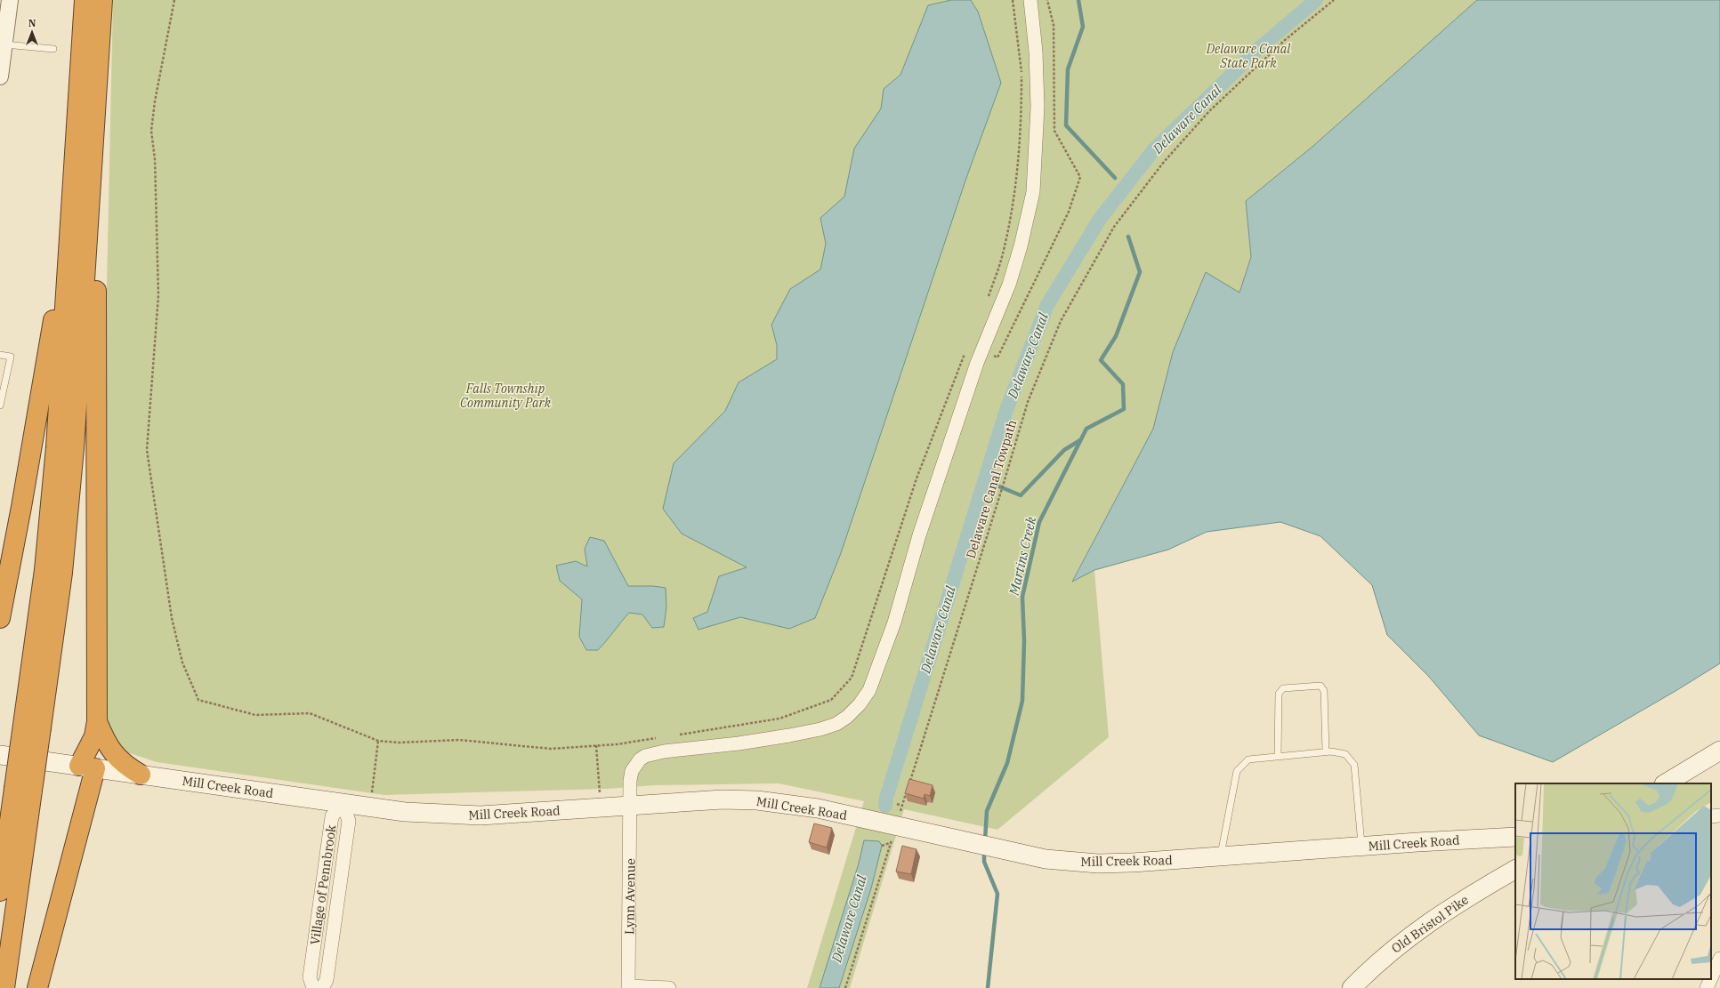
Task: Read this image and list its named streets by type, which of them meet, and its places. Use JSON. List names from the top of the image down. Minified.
{"streets":{"main road":["Mill Creek Road","Old Bristol Pike"],"street":["Village of Pennbrook","Lynn Avenue"],"path":["Delaware Canal Towpath"]},"crossings":[["Mill Creek Road","Village of Pennbrook"],["Mill Creek Road","Lynn Avenue"]],"water":["Delaware Canal","Martins Creek"],"parks":["Delaware Canal State Park","Falls Township Community Park"],"north":"top"}
